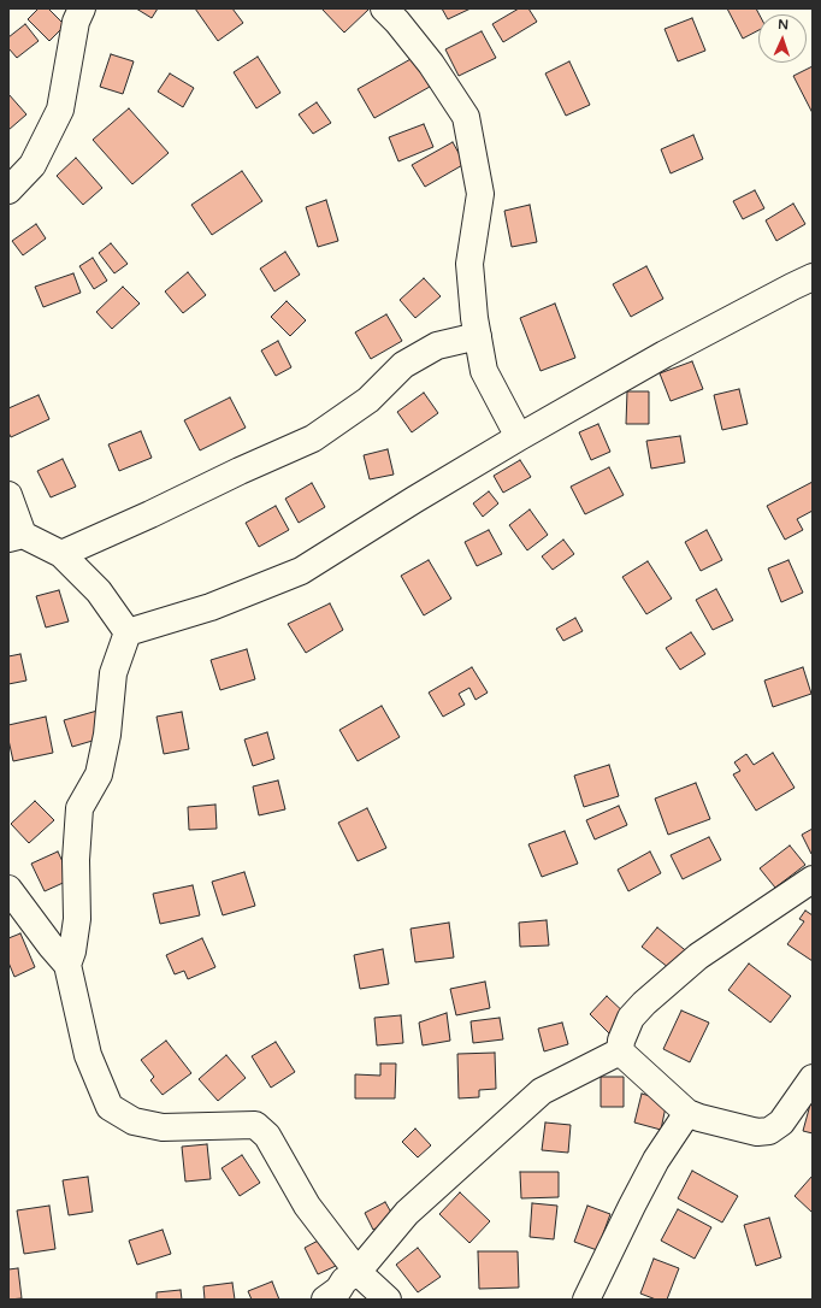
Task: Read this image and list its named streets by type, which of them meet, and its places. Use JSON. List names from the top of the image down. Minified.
{"north":"top"}
